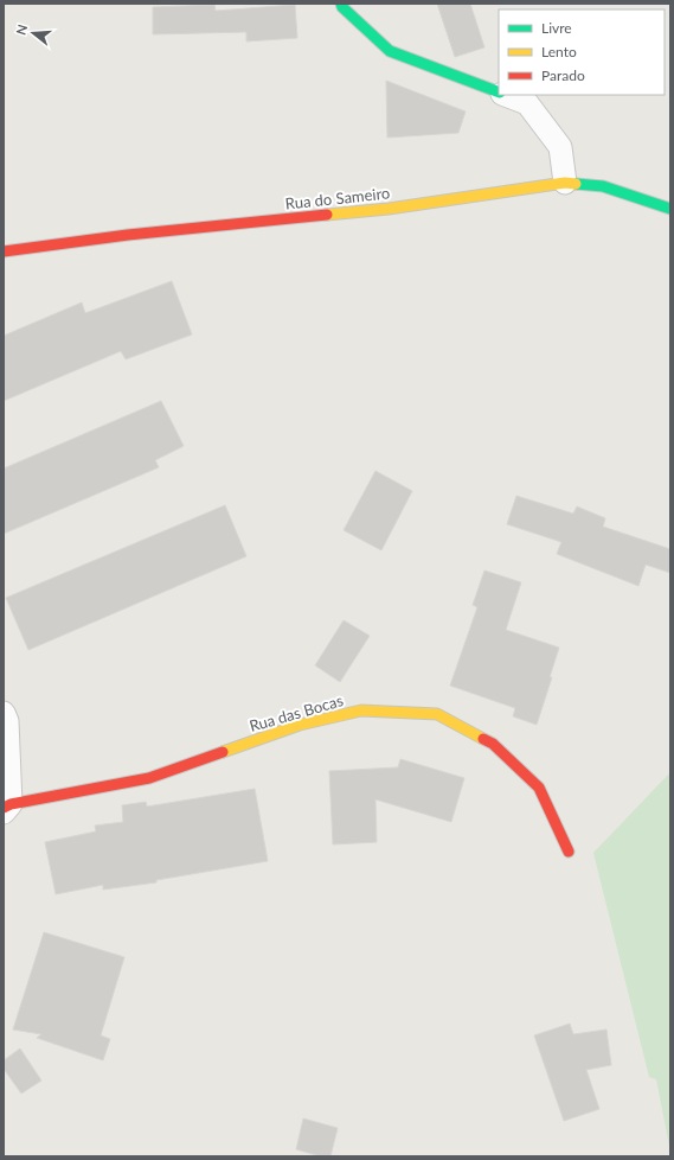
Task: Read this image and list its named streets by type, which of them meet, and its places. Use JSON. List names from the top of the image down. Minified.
{"streets":{"street":["Rua do Sameiro","Rua das Bocas"]},"legend":["Livre","Lento","Parado"],"north":"left"}
